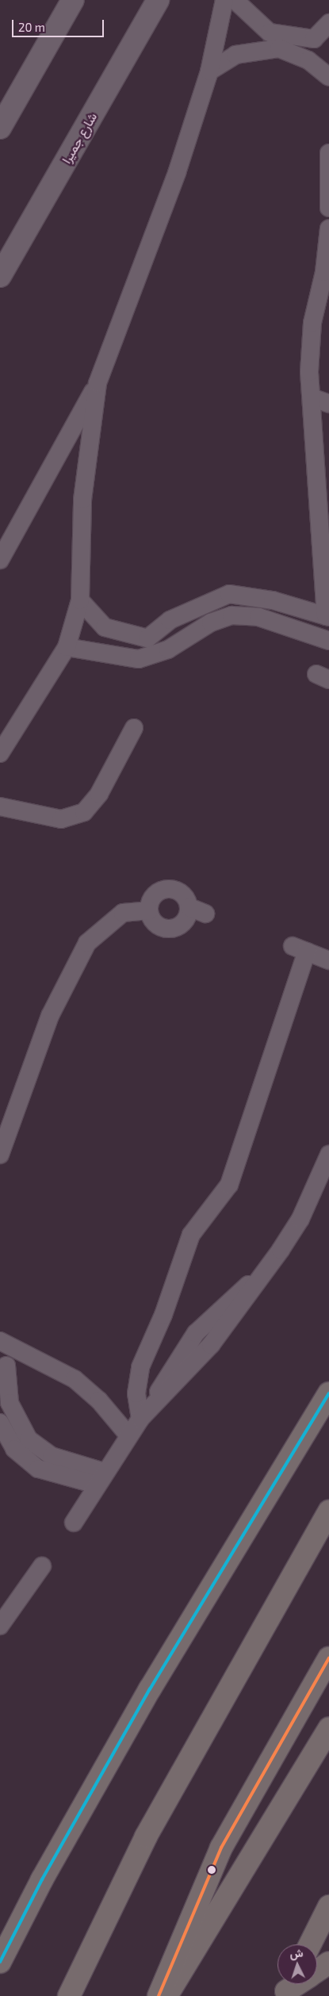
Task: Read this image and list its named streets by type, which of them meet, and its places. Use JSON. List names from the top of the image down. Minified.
{"streets":{"street":["شارع جميرا"]},"lines":["transit line 20"],"scale_bar":"20 m","north":"top"}
